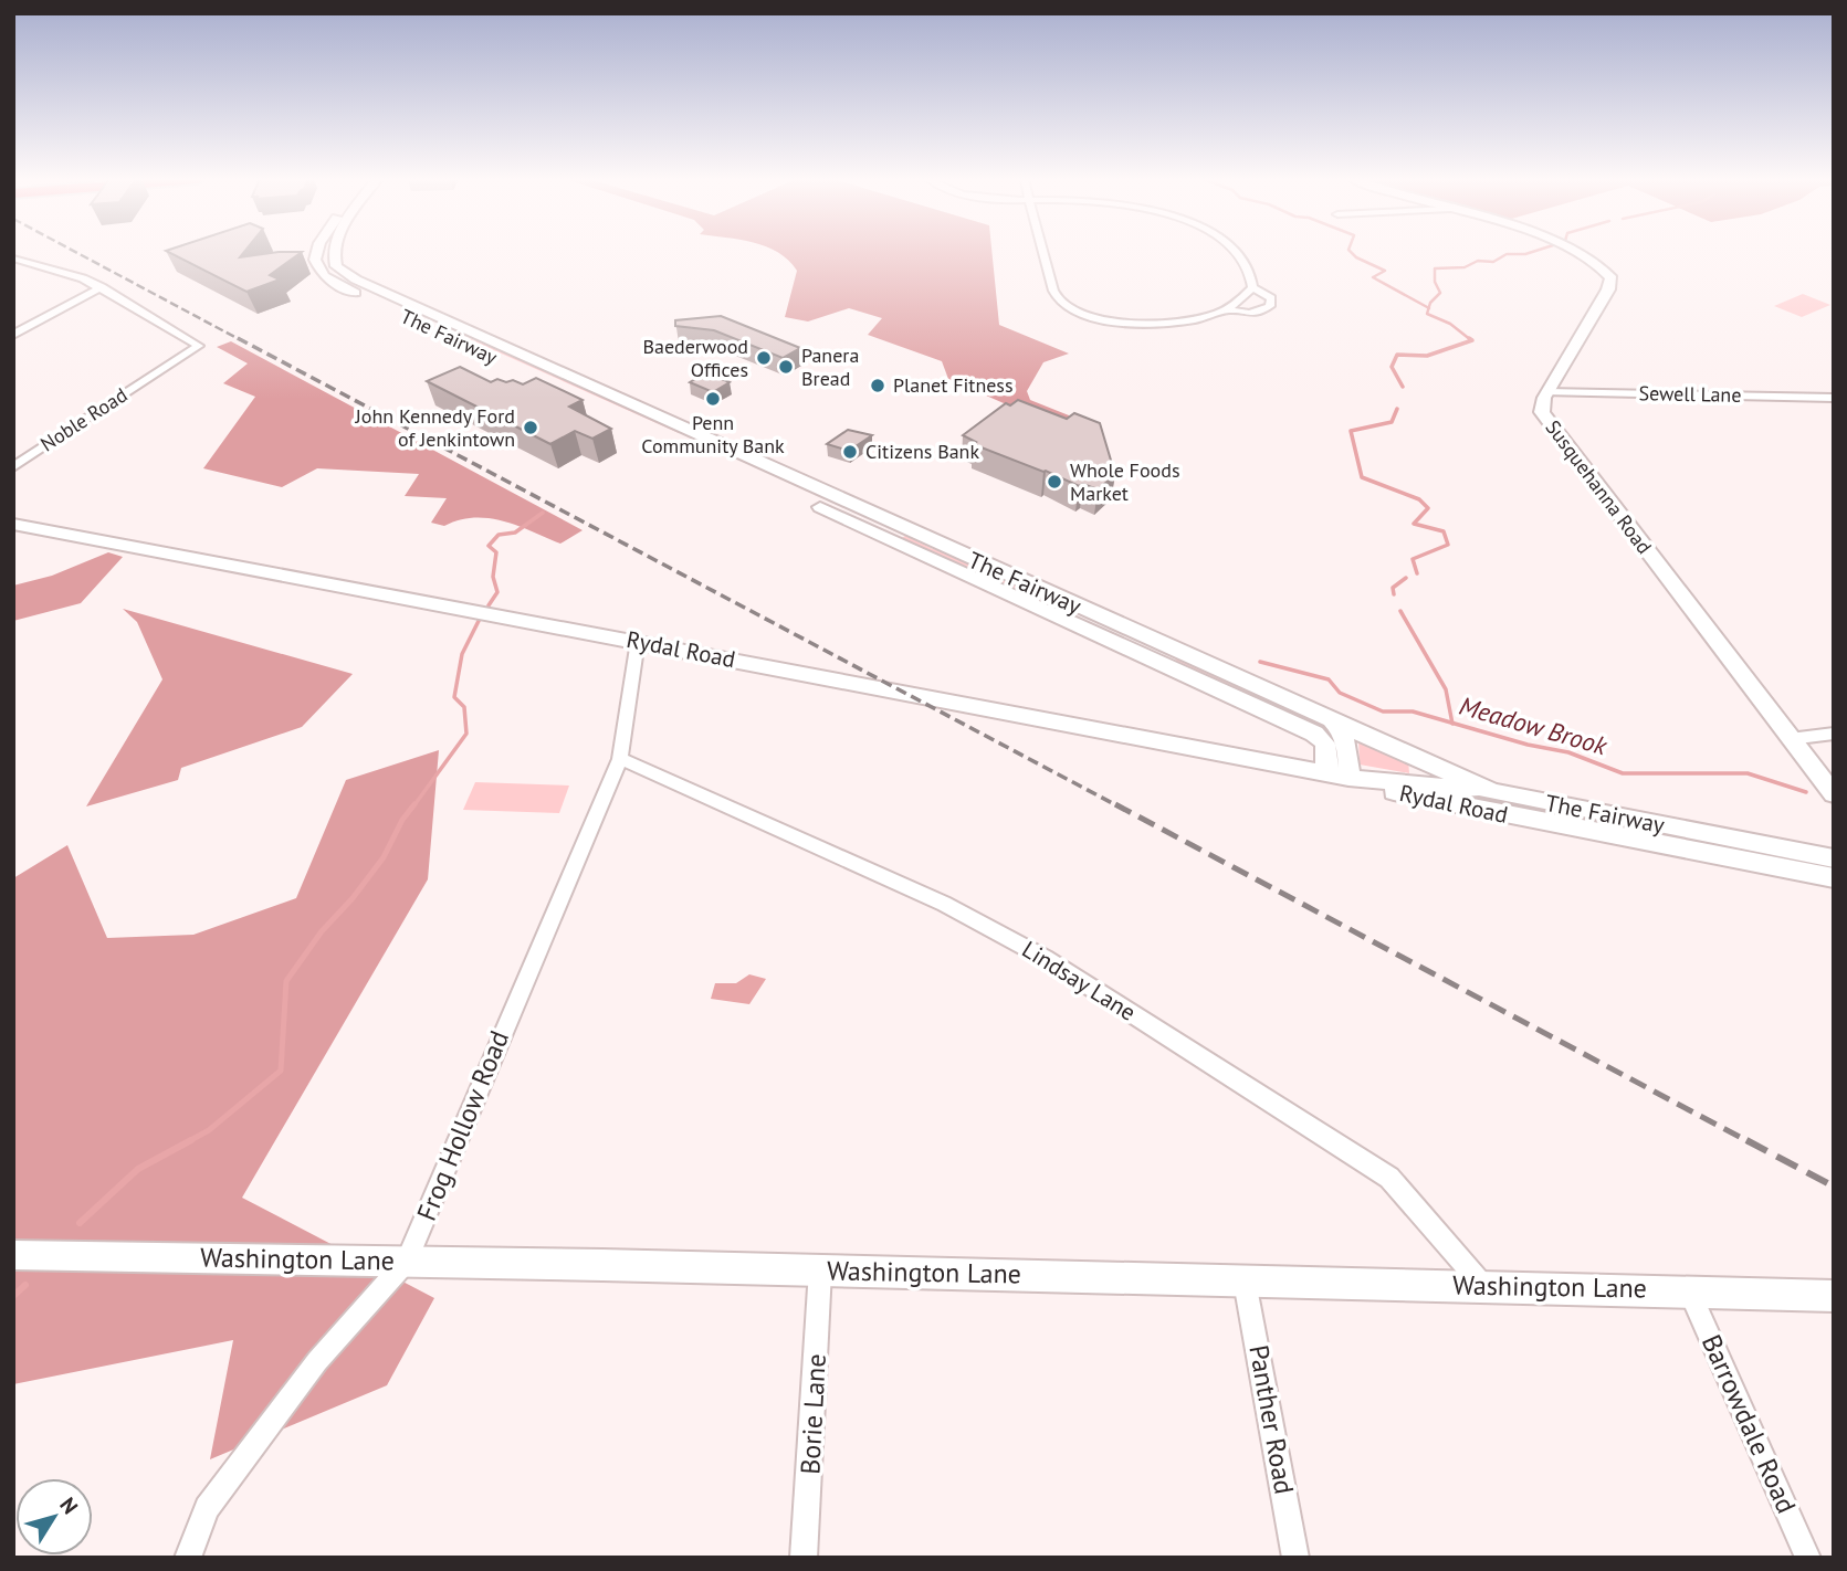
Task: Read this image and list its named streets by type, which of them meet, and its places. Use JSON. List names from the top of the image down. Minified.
{"streets":{"main road":["The Fairway","Susquehanna Road","Rydal Road","Washington Lane"],"street":["Sewell Lane","Noble Road","Lindsay Lane","Frog Hollow Road","Borie Lane","Panther Road","Barrowdale Road"]},"crossings":[["The Fairway","Rydal Road"],["Sewell Lane","Susquehanna Road"],["Rydal Road","Frog Hollow Road"],["Lindsay Lane","Frog Hollow Road"],["Lindsay Lane","Washington Lane"],["Frog Hollow Road","Washington Lane"],["Washington Lane","Borie Lane"],["Washington Lane","Panther Road"],["Washington Lane","Barrowdale Road"]],"water":["Meadow Brook"],"places":["Baederwood Offices","Panera Bread","Planet Fitness","Penn Community Bank","John Kennedy Ford of Jenkintown","Citizens Bank","Whole Foods Market"],"north":"top right"}
